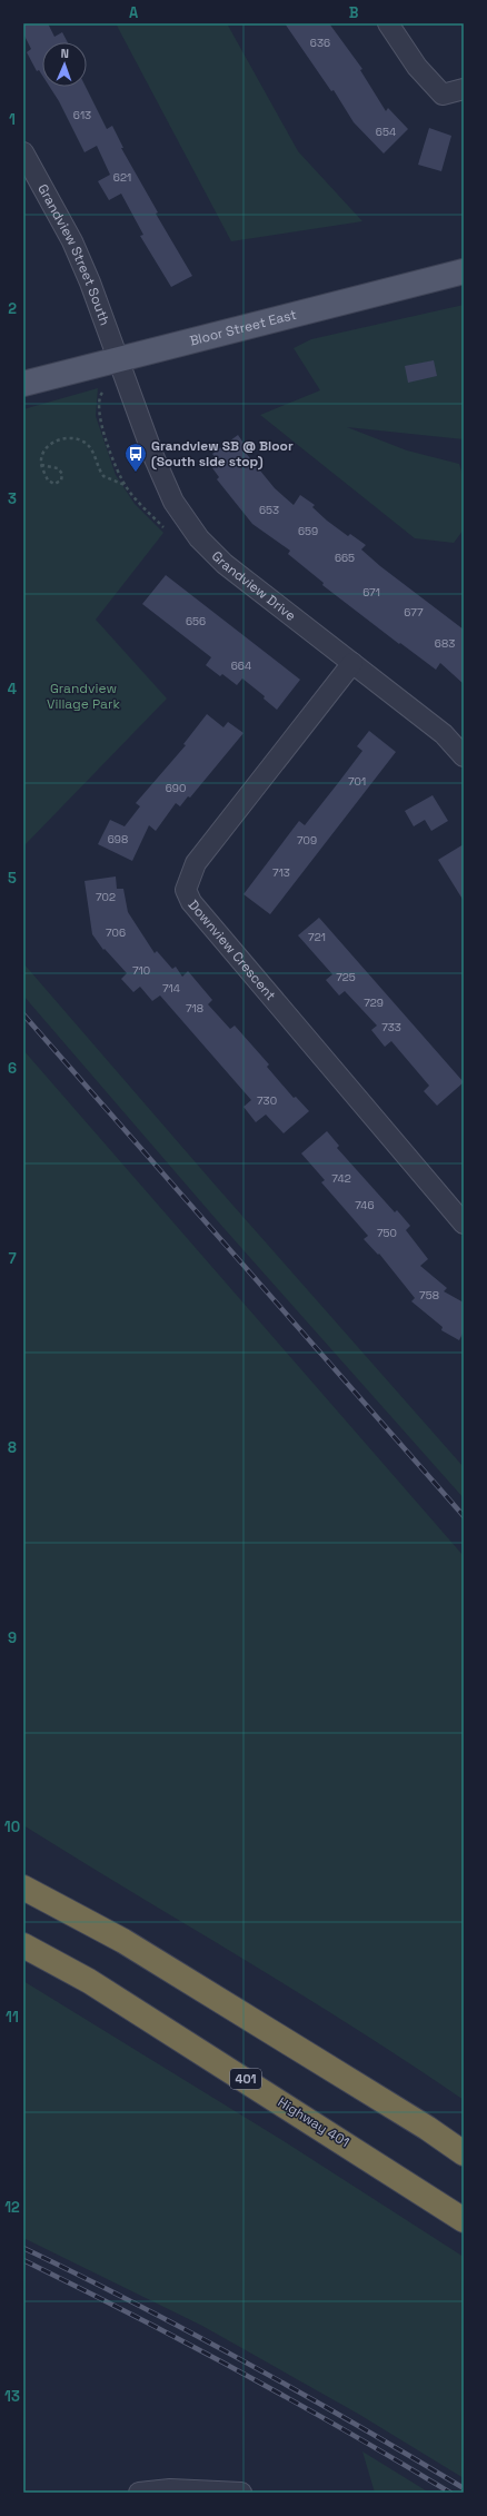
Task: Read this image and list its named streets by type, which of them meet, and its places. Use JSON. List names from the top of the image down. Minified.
{"streets":{"highway":["401","Highway 401"],"main road":["Bloor Street East"],"street":["Grandview Street South","Grandview Drive","Downview Crescent"]},"crossings":[["Grandview Street South","Bloor Street East"],["Grandview Street South","Grandview Drive"],["Bloor Street East","Grandview Drive"],["Grandview Drive","Downview Crescent"]],"parks":["Grandview Village Park"],"places":{"bus stop":["Grandview SB @ Bloor (South side stop)"]},"house_numbers":["636","613","654","621","653","659","665","671","677","656","683","664","701","690","698","709","713","702","706","721","710","725","714","729","718","733","730","742","746","750","758"],"north":"top","grid":{"columns":["A","B"],"rows":["1","2","3","4","5","6","7","8","9","10","11","12","13"]}}
